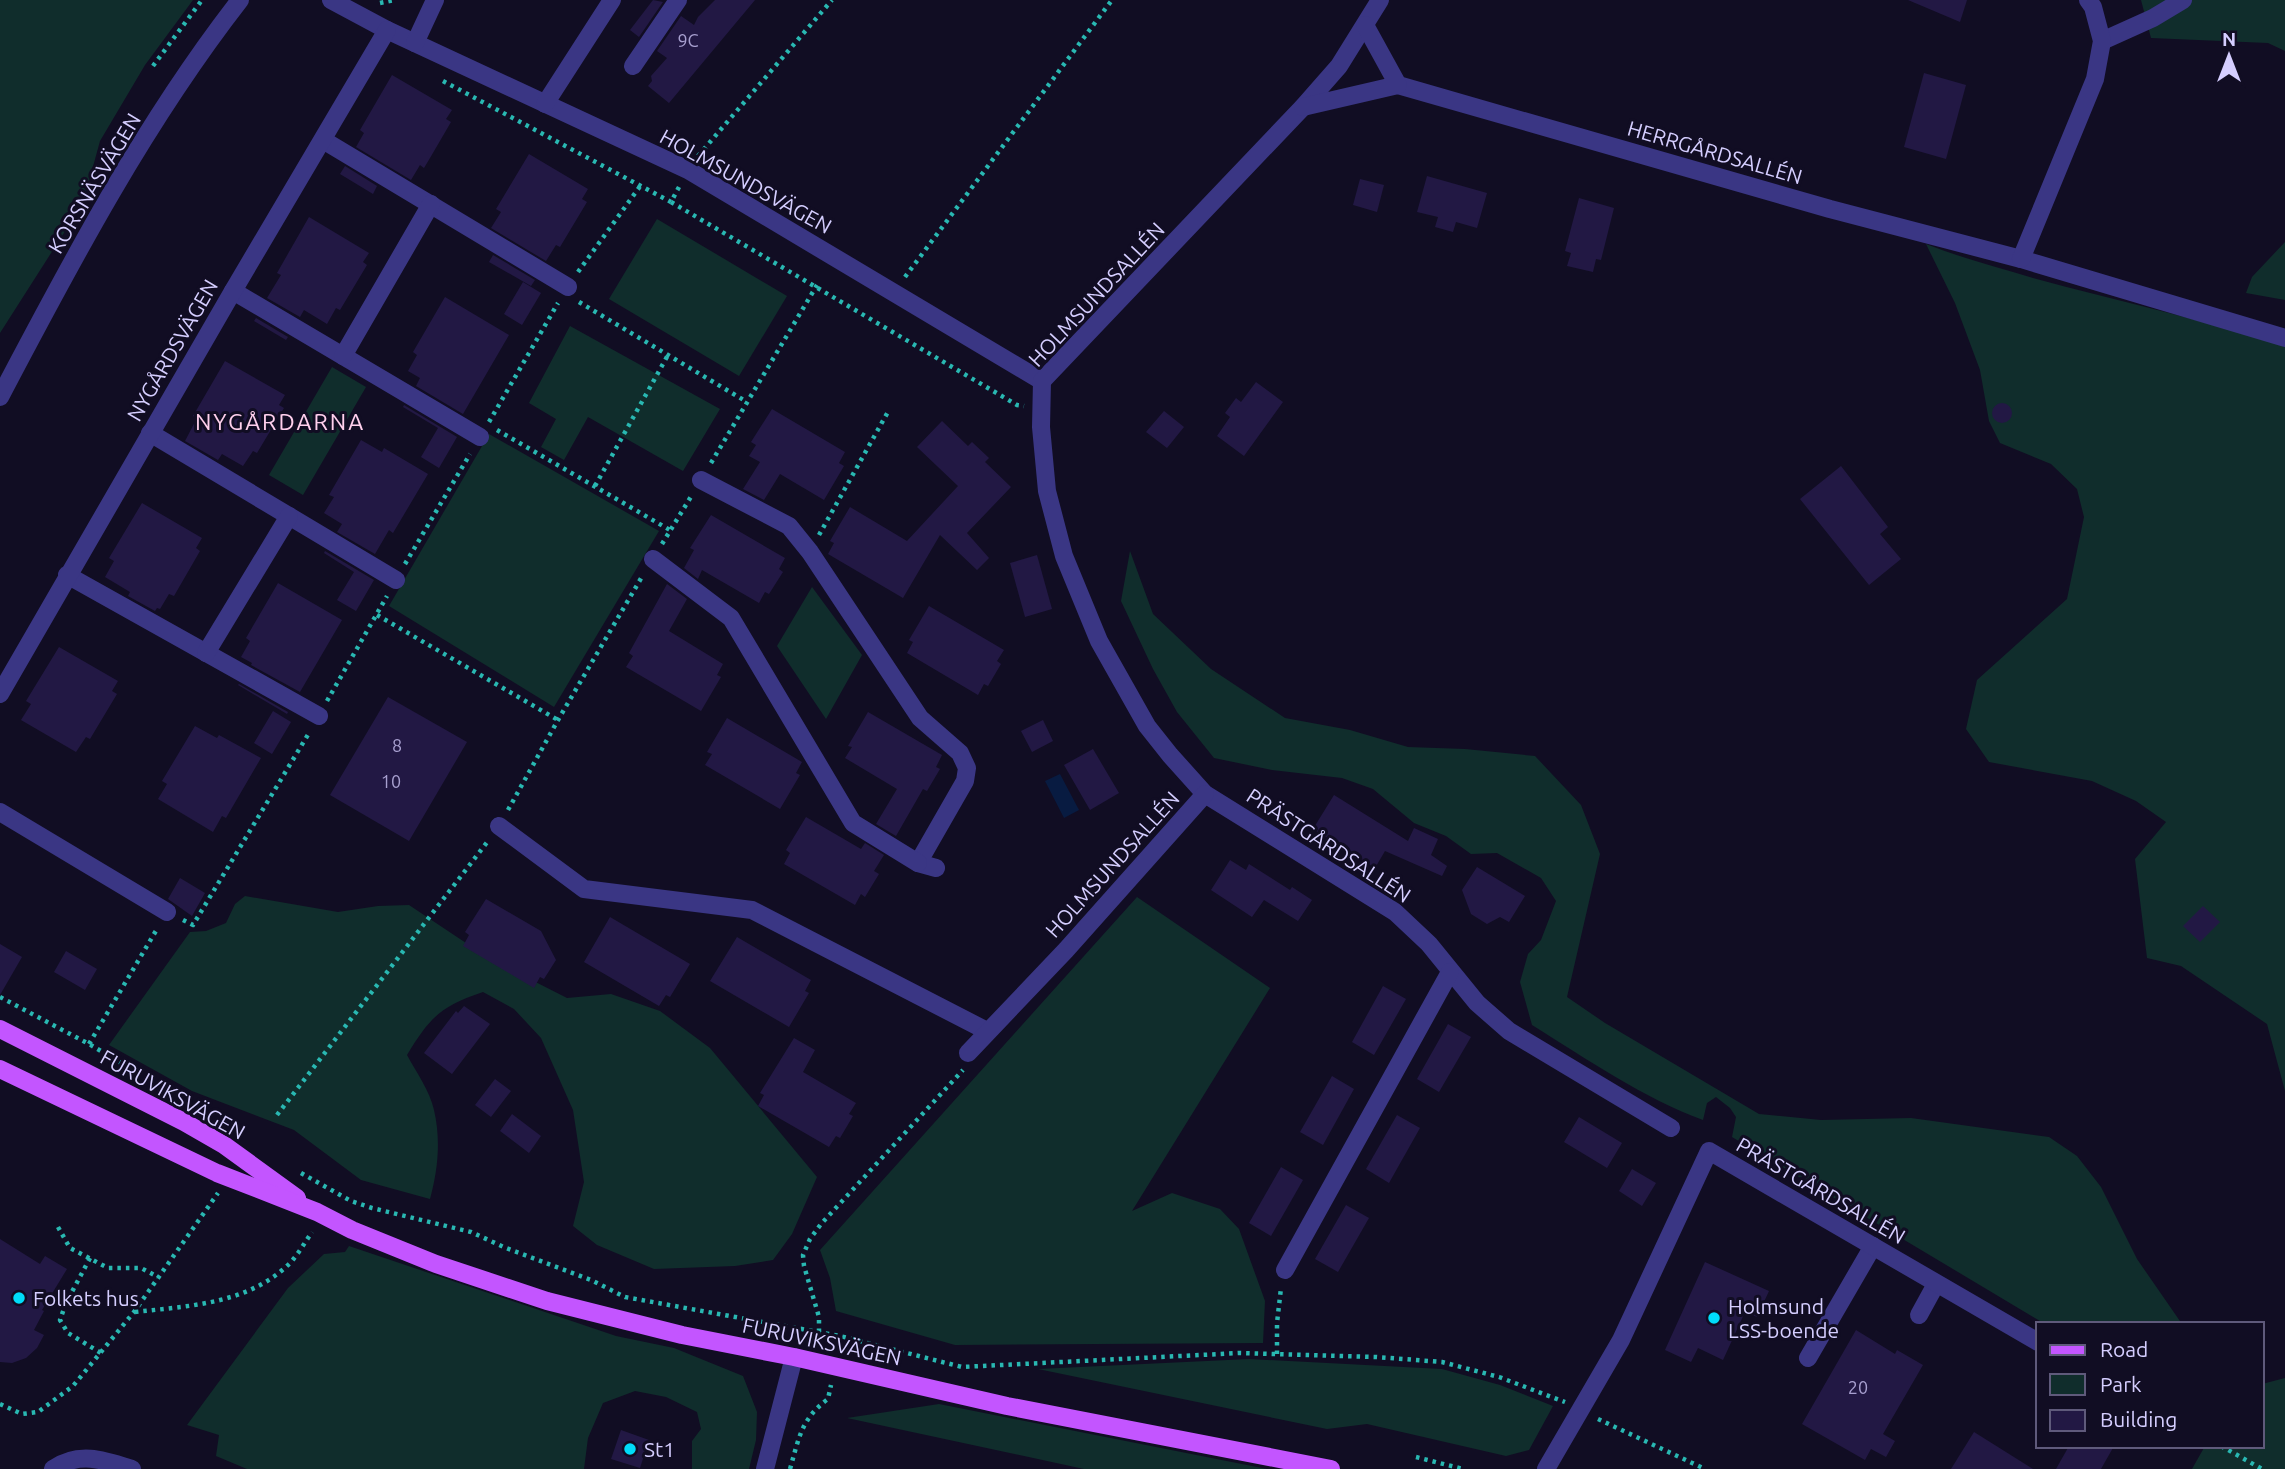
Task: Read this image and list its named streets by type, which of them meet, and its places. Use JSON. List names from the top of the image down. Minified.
{"streets":{"main road":["FURUVIKSVÄGEN"],"street":["HERRGÅRDSALLÉN","HOLMSUNDSVÄGEN","KORSNÄSVÄGEN","HOLMSUNDSALLÉN","NYGÅRDSVÄGEN","PRÄSTGÅRDSALLÉN"]},"crossings":[["HOLMSUNDSVÄGEN","HOLMSUNDSALLÉN"],["HOLMSUNDSVÄGEN","NYGÅRDSVÄGEN"],["HOLMSUNDSALLÉN","PRÄSTGÅRDSALLÉN"]],"districts":["NYGÅRDARNA"],"places":["Folkets hus","Holmsund LSS-boende","St1"],"house_numbers":["9C","8","10","20"],"legend":["Road","Park","Building"],"north":"top"}
